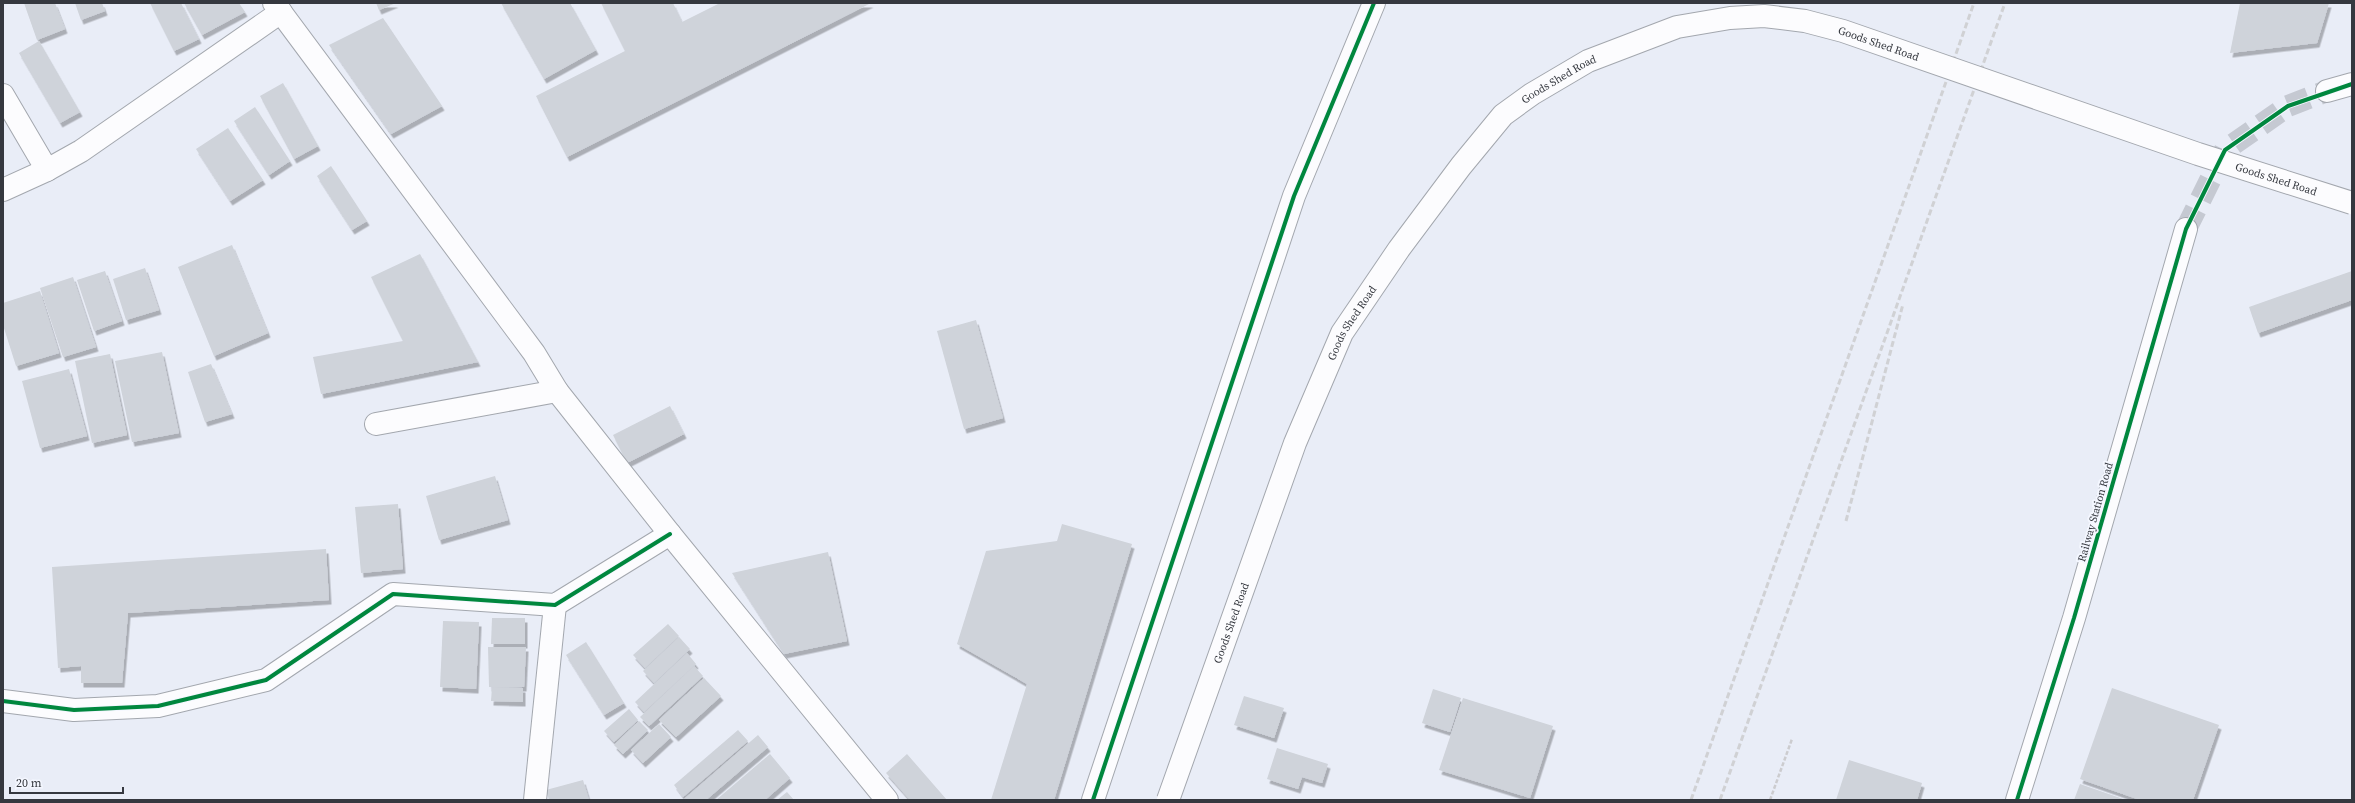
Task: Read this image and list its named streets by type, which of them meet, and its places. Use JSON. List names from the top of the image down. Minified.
{"streets":{"street":["Goods Shed Road","Railway Station Road"]},"scale_bar":"20 m"}
